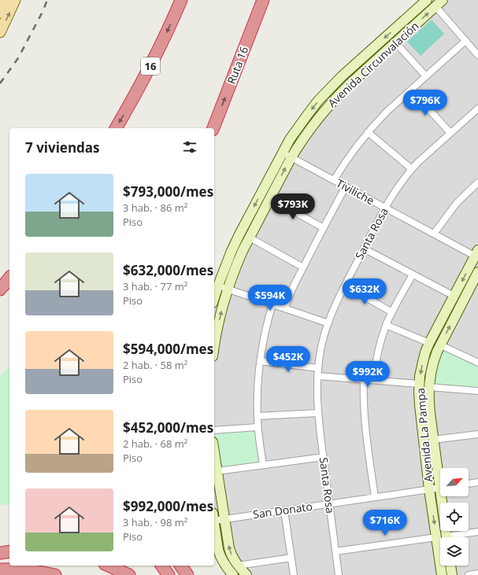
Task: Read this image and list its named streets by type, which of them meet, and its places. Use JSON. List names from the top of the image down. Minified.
{"streets":{"highway":["Ruta 16","16"],"street":["Avenida Circunvalación","Tiviliche","Santa Rosa","Avenida La Pampa","San Donato"]},"crossings":[["Avenida Circunvalación","Tiviliche"],["Tiviliche","Santa Rosa"],["Tiviliche","Avenida La Pampa"],["Santa Rosa","San Donato"],["Avenida La Pampa","San Donato"]],"north":"top right","page":{"price":["$796K","$793K","$632K","$594K","$452K","$992K","$716K"],"heading":"7 viviendas","list":[{"name":"$793,000/mes","note":"3 hab. · 86 m² · Piso"},{"name":"$632,000/mes","note":"3 hab. · 77 m² · Piso"},{"name":"$594,000/mes","note":"2 hab. · 58 m² · Piso"},{"name":"$452,000/mes","note":"2 hab. · 68 m² · Piso"},{"name":"$992,000/mes","note":"3 hab. · 98 m² · Piso"}]}}
